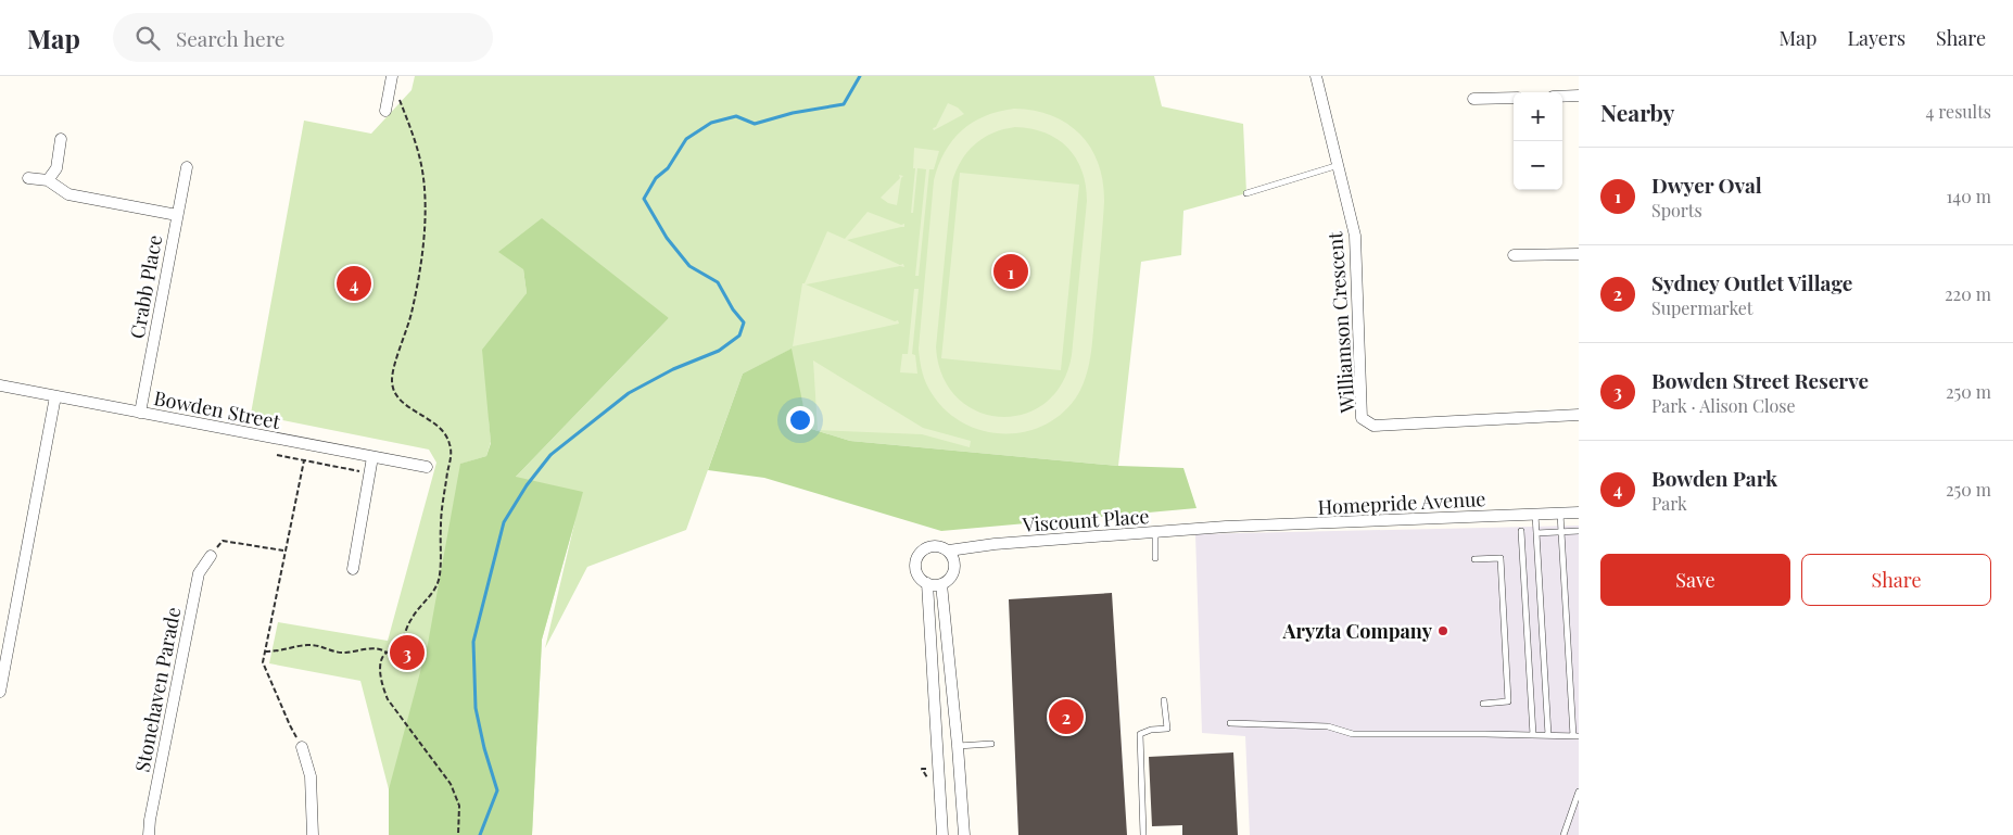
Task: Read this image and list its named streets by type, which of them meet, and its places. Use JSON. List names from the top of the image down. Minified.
{"streets":{"street":["Crabb Place","Williamson Crescent","Bowden Street","Homepride Avenue","Viscount Place","Stonehaven Parade"]},"crossings":[["Crabb Place","Bowden Street"],["Homepride Avenue","Viscount Place"]],"places":["Aryzta Company"],"page":{"header":"Map","search":"Search here","nav":["Map","Layers","Share"],"heading":["Nearby","4 results"],"map_buttons":["+","−"],"list":[{"mark":"1","name":"Dwyer Oval","note":"Sports","value":"140 m"},{"mark":"2","name":"Sydney Outlet Village","note":"Supermarket","value":"220 m"},{"mark":"3","name":"Bowden Street Reserve","note":"Park · Alison Close","value":"250 m"},{"mark":"4","name":"Bowden Park","note":"Park","value":"250 m"}],"pins":["1","4","3","2"],"buttons":["Save","Share"]}}
